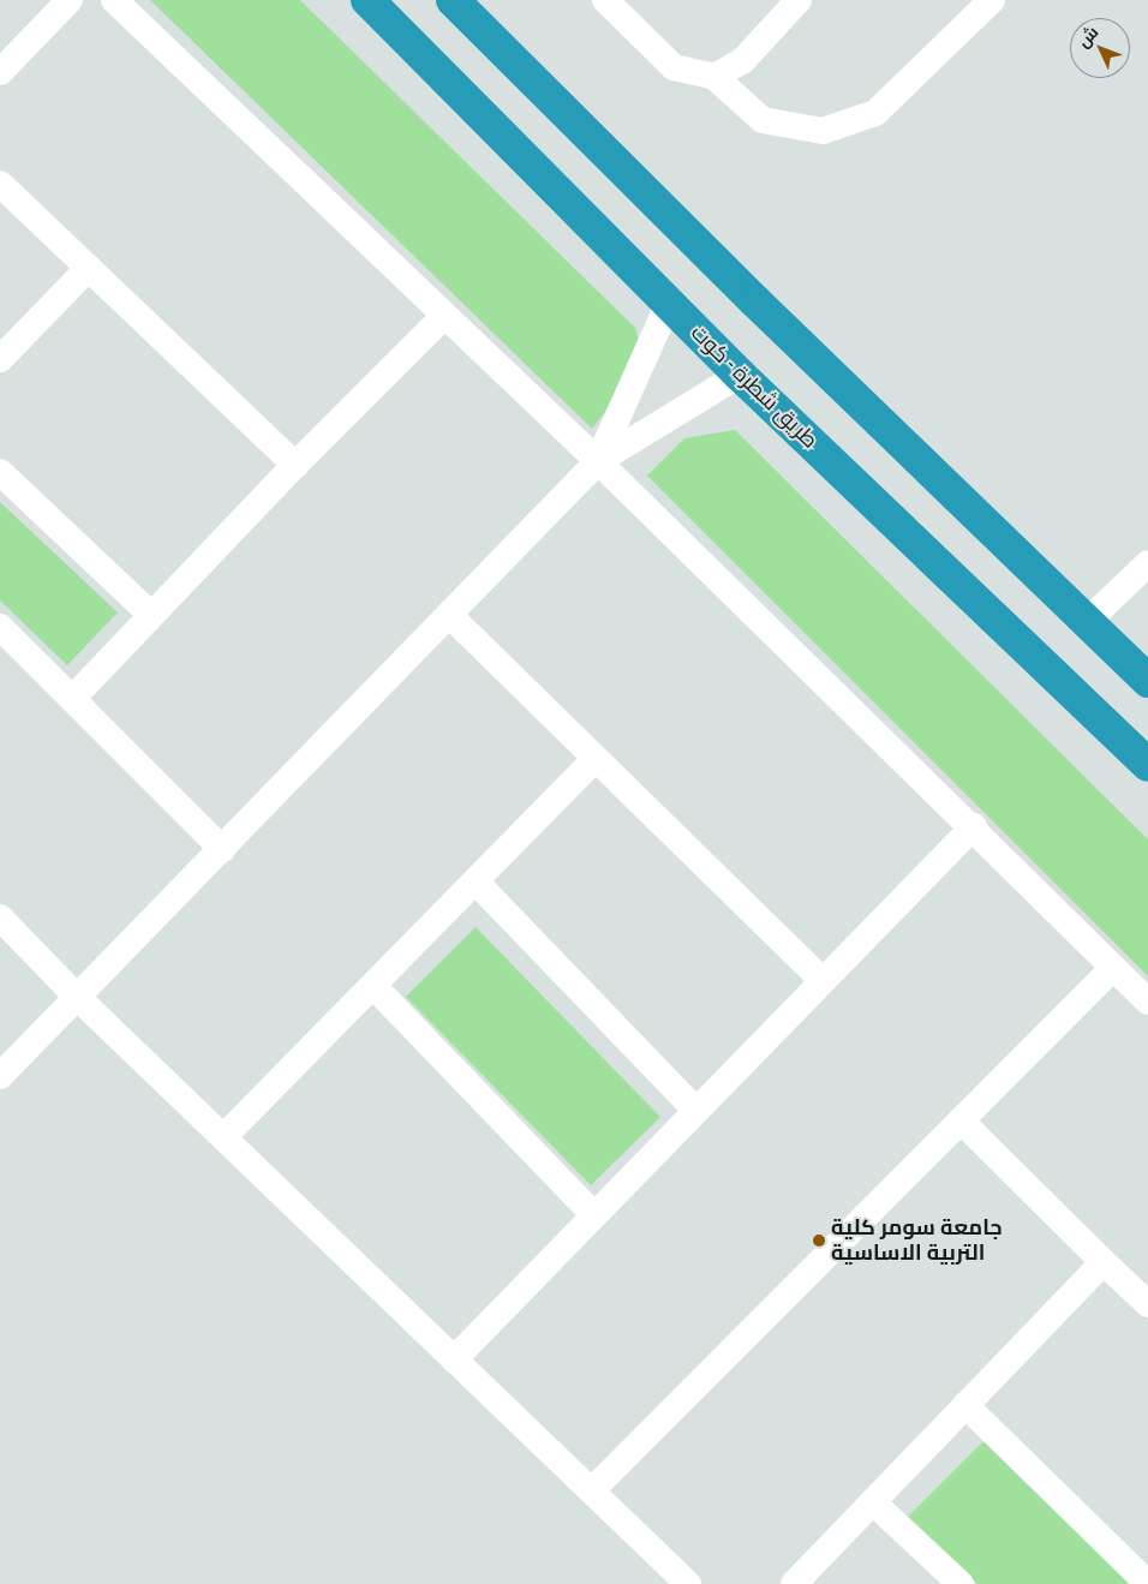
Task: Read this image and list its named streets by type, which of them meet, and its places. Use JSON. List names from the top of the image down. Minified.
{"streets":{"highway":["طريق شطرة - كوت"]},"places":["جامعة سومر كلية التربية الاساسية"],"north":"top left"}
